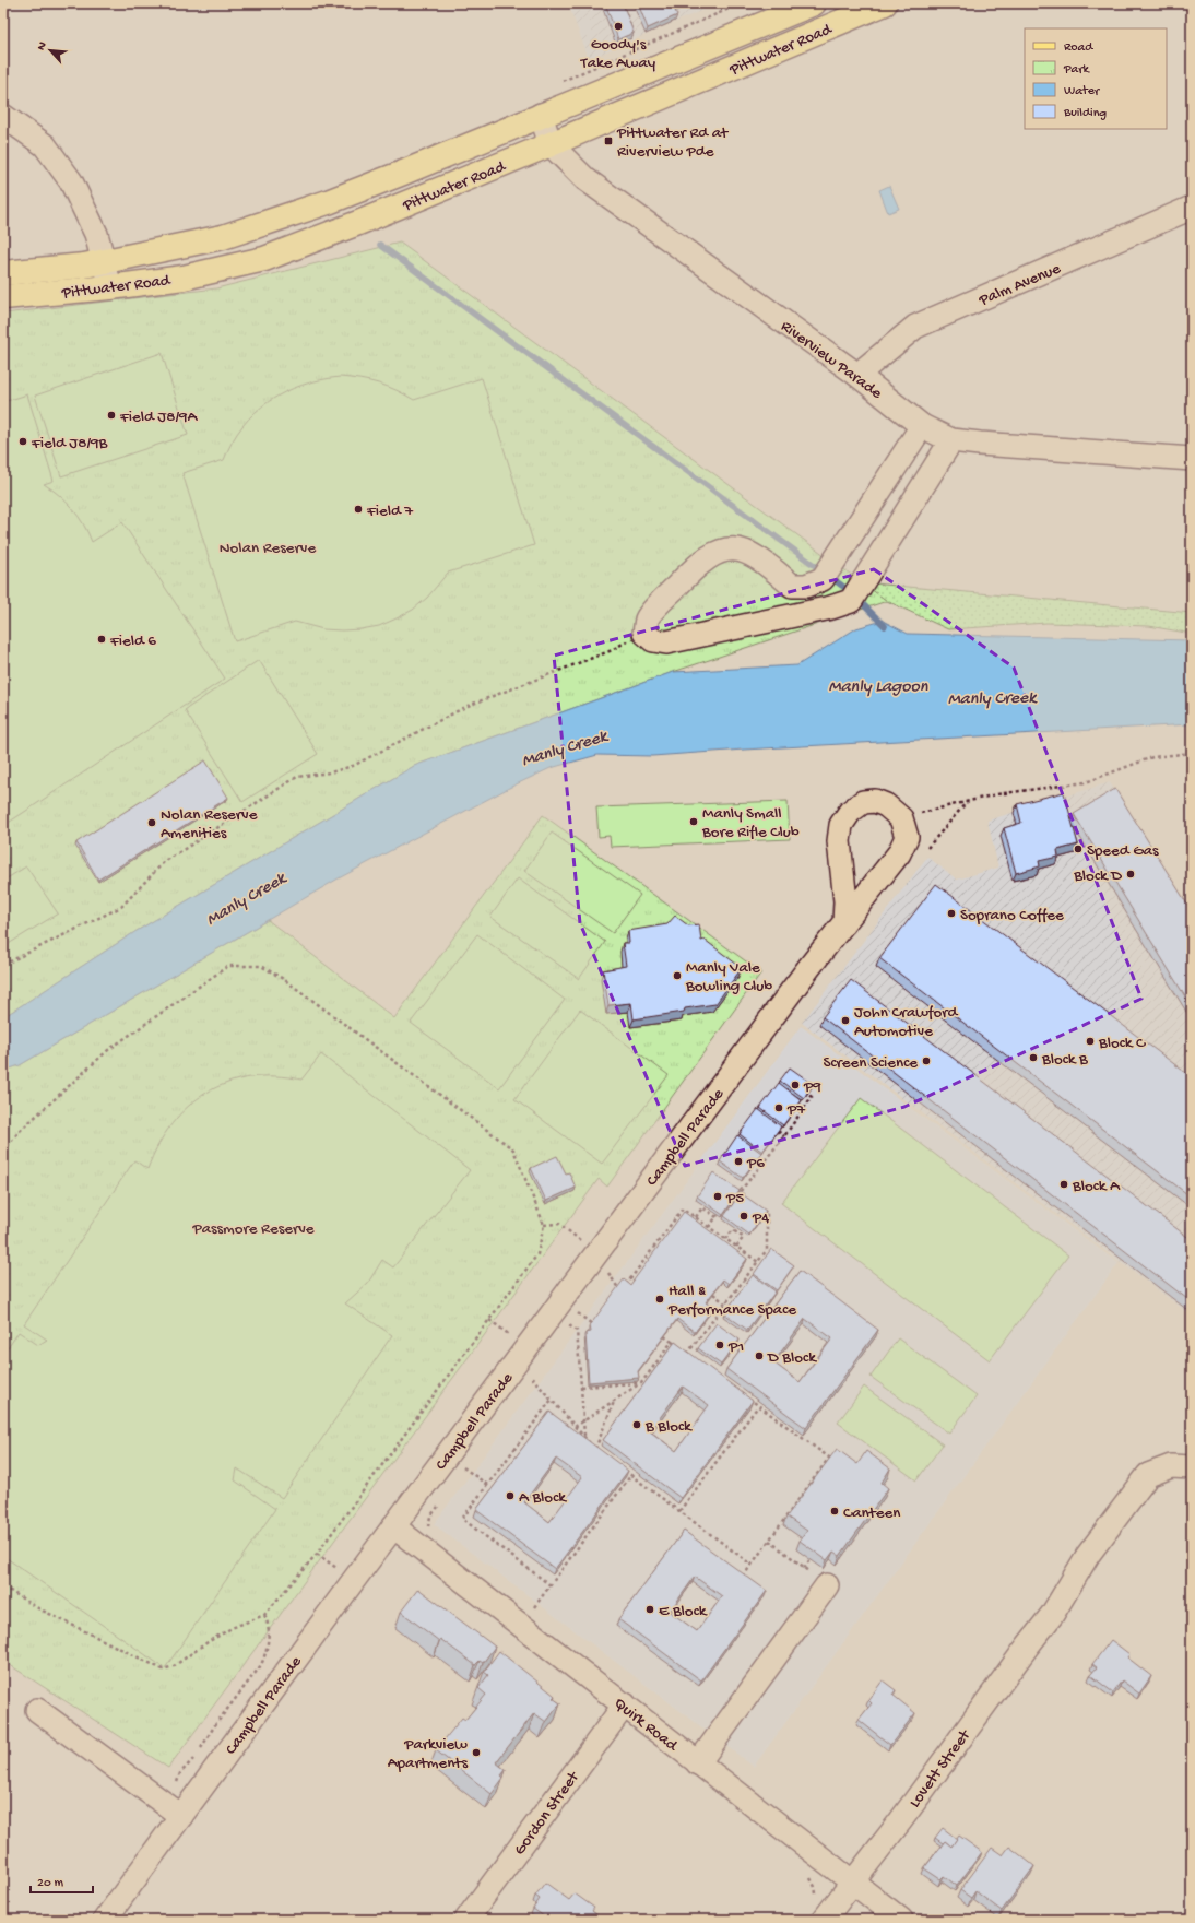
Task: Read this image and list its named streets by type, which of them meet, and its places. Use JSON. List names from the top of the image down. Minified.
{"streets":{"main road":["Pittwater Road"],"street":["Palm Avenue","Riverview Parade","Campbell Parade","Quirk Road","Lovett Street","Gordon Street"]},"crossings":[["Pittwater Road","Riverview Parade"],["Palm Avenue","Riverview Parade"],["Campbell Parade","Quirk Road"],["Quirk Road","Lovett Street"],["Quirk Road","Gordon Street"]],"water":["Manly Lagoon","Manly Creek"],"parks":["Nolan Reserve","Passmore Reserve"],"places":{"other":["Goody's Take Away","Field J8/9A","Field J8/9B","Field 7","Field 6","Manly Small Bore Rifle Club","Nolan Reserve Amenities","Speed Gas","Block D","Soprano Coffee","Manly Vale Bowling Club","John Crawford Automotive","Block C","Block B","Screen Science","P9","P7","P6","Block A","P5","P4","Hall & Performance Space","P1","D Block","B Block","A Block","Canteen","E Block","Parkview Apartments"],"transit":["Pittwater Rd at Riverview Pde"]},"legend":["Road","Park","Water","Building"],"scale_bar":"20 m","north":"top left"}
